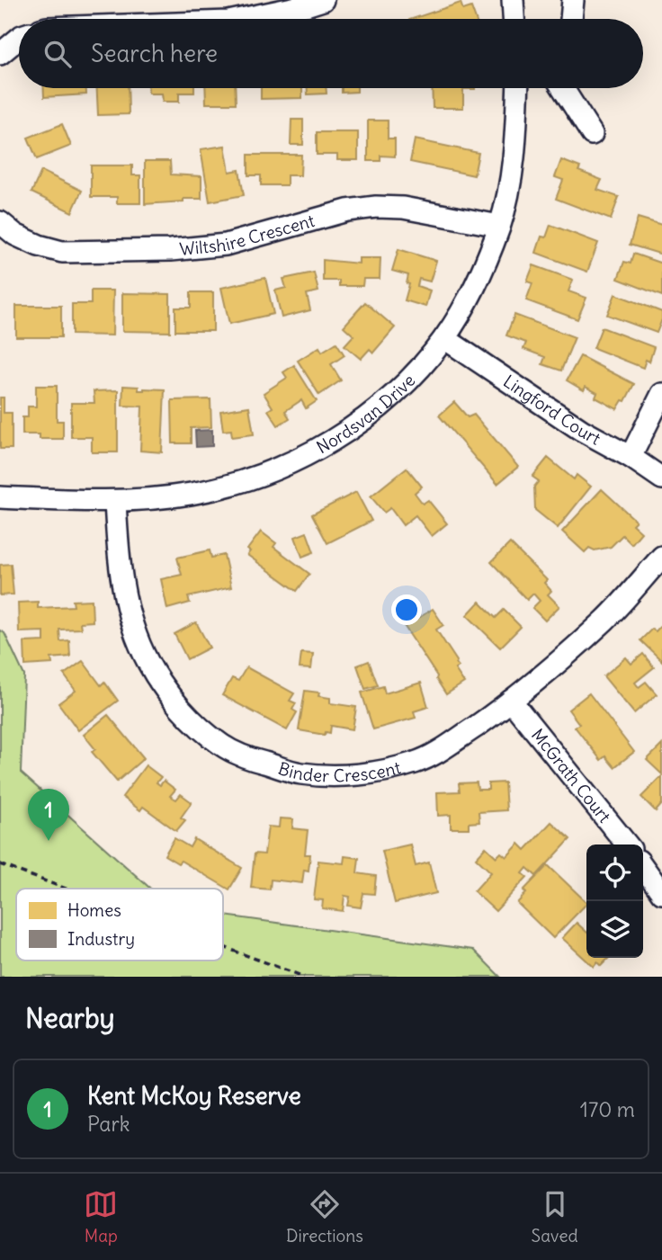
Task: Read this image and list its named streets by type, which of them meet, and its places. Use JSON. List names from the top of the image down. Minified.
{"streets":{"street":["Wiltshire Crescent","Lingford Court","Nordsvan Drive","Binder Crescent","McGrath Court"]},"crossings":[["Wiltshire Crescent","Nordsvan Drive"],["Lingford Court","Nordsvan Drive"],["Nordsvan Drive","Binder Crescent"],["Binder Crescent","McGrath Court"]],"legend":["Homes","Industry"],"page":{"search":"Search here","pins":"1","heading":"Nearby","list":[{"mark":"1","name":"Kent McKoy Reserve","note":"Park","value":"170 m"}],"nav":["Map","Directions","Saved"]}}
